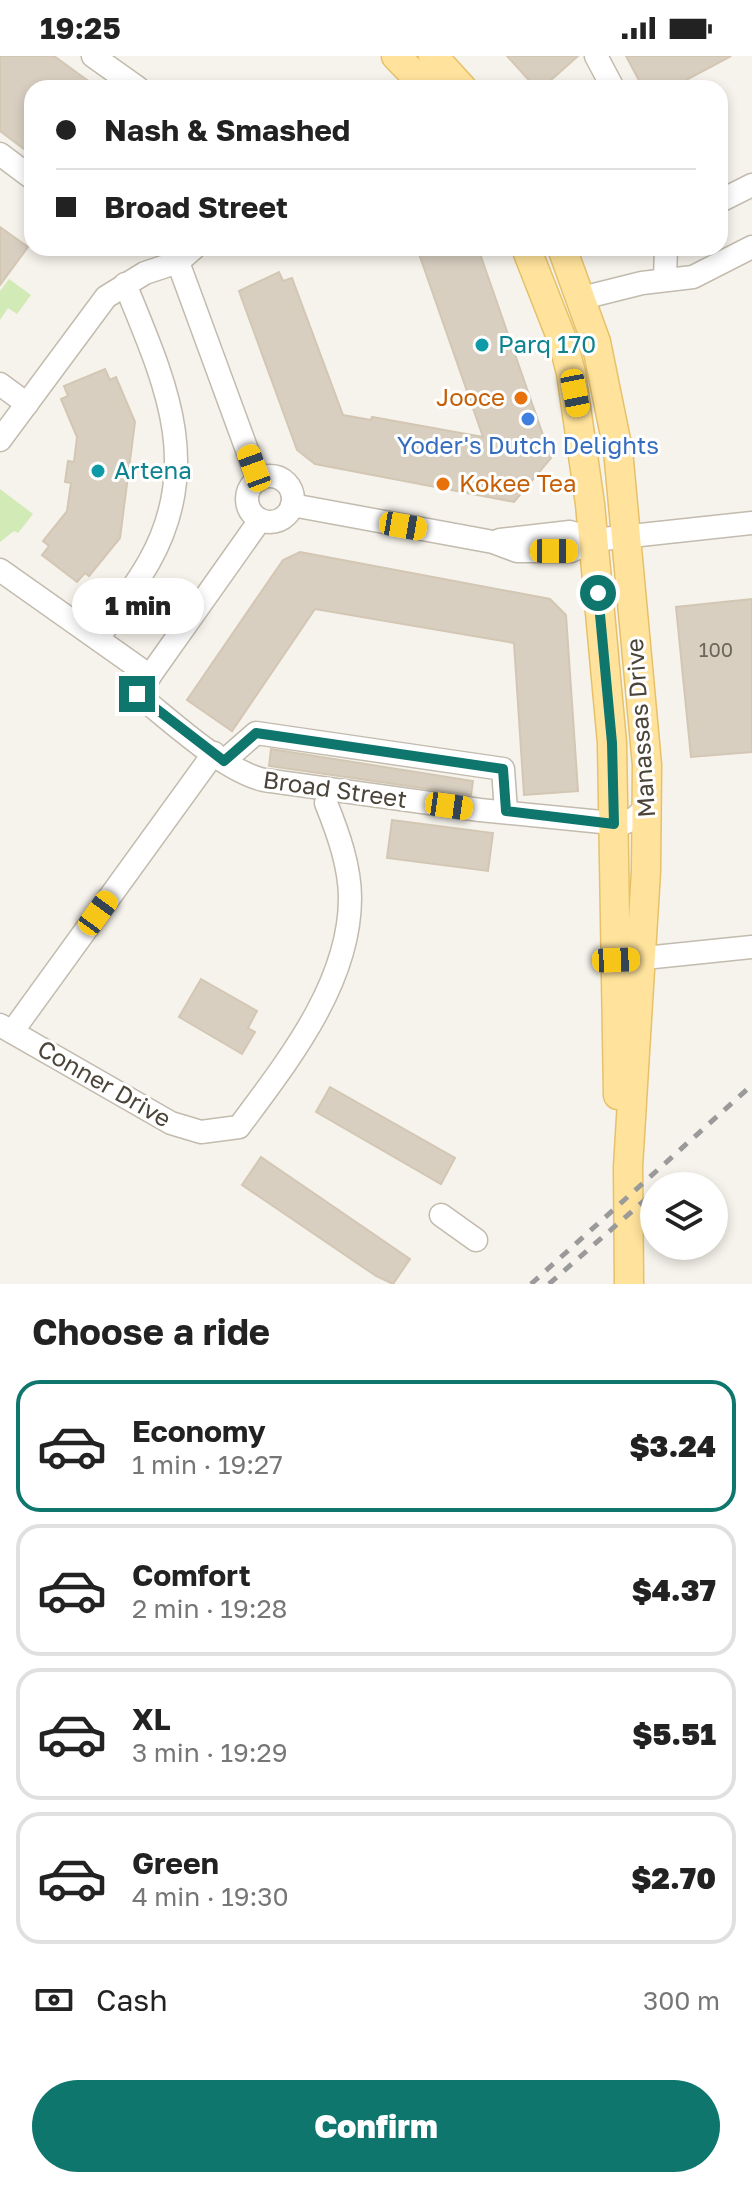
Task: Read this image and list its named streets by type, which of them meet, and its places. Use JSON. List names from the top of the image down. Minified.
{"streets":{"main road":["Manassas Drive"],"street":["Broad Street","Conner Drive"]},"crossings":[["Manassas Drive","Broad Street"]],"places":["Parq 170","Jooce","Yoder's Dutch Delights","Artena","Kokee Tea"],"house_numbers":["100"],"page":{"status":"19:25","banner":["Nash & Smashed","Broad Street"],"bubble":"1 min","heading":"Choose a ride","list":[{"name":"Economy","note":"1 min · 19:27","value":"$3.24"},{"name":"Comfort","note":"2 min · 19:28","value":"$4.37"},{"name":"XL","note":"3 min · 19:29","value":"$5.51"},{"name":"Green","note":"4 min · 19:30","value":"$2.70"}],"pay":["Cash","300 m"],"buttons":"Confirm"}}
